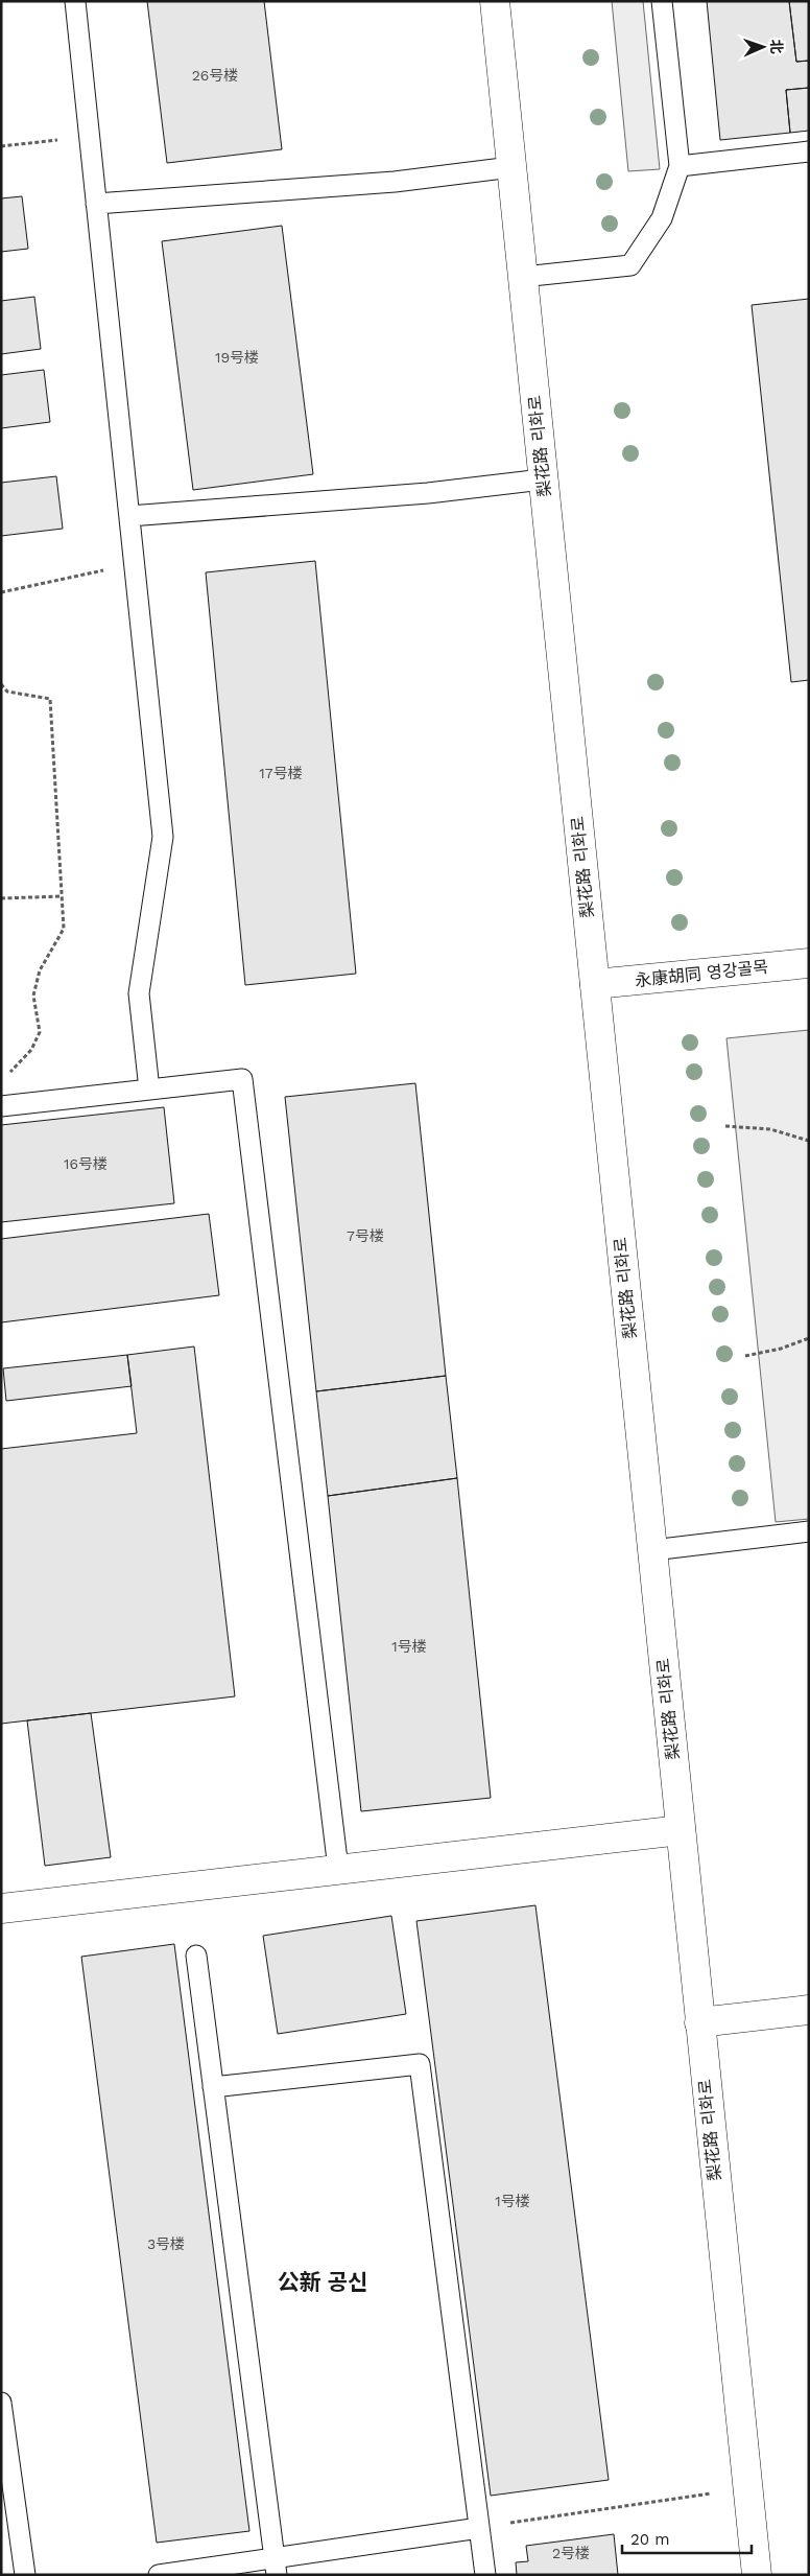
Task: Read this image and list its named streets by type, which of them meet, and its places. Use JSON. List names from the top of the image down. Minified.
{"streets":{"street":["梨花路 리화로","永康胡同 영강골목"]},"crossings":[["梨花路 리화로","永康胡同 영강골목"]],"districts":["公新 공신"],"house_numbers":["26号楼","19号楼","17号楼","16号楼","7号楼","1号楼","1号楼","3号楼","2号楼"],"scale_bar":"20 m","north":"right"}
